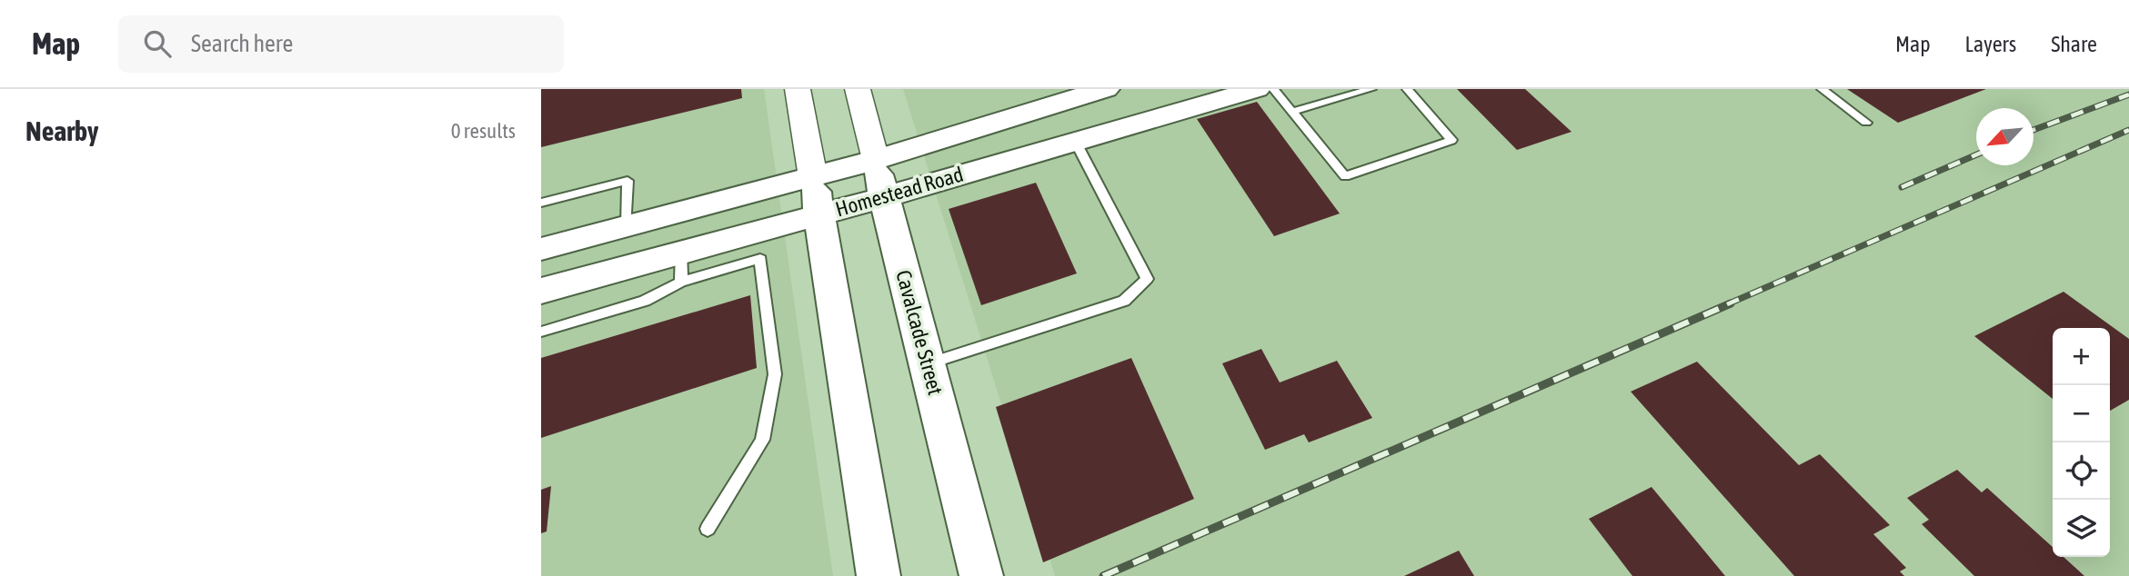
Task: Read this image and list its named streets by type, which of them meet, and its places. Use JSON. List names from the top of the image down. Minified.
{"streets":{"main road":["Homestead Road","Cavalcade Street"]},"crossings":[["Homestead Road","Cavalcade Street"]],"north":"bottom left","page":{"header":"Map","search":"Search here","nav":["Map","Layers","Share"],"heading":["Nearby","0 results"],"map_buttons":["+","−"]}}
